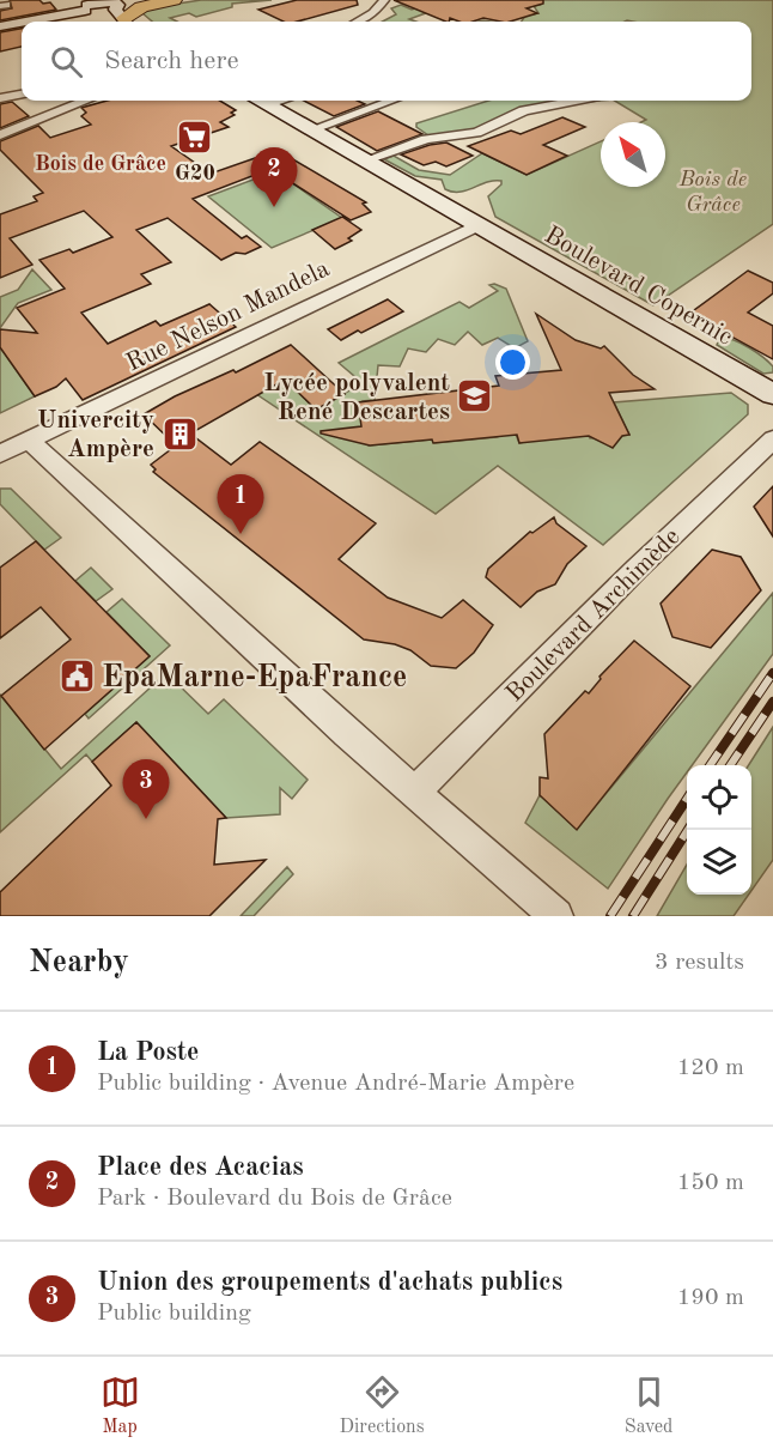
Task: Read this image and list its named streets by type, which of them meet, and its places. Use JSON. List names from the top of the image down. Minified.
{"streets":{"street":["Boulevard Copernic","Rue Nelson Mandela","Boulevard Archimède"]},"crossings":[["Boulevard Copernic","Rue Nelson Mandela"]],"districts":["Bois de Grâce"],"parks":["Bois de Grâce"],"places":{"supermarket":["G20"],"school or university":["Lycée polyvalent René Descartes"],"building":["Univercity Ampère"],"public building":["EpaMarne-EpaFrance"]},"north":"top left","page":{"search":"Search here","pins":["2","1","3"],"heading":["Nearby","3 results"],"list":[{"mark":"1","name":"La Poste","note":"Public building · Avenue André-Marie Ampère","value":"120 m"},{"mark":"2","name":"Place des Acacias","note":"Park · Boulevard du Bois de Grâce","value":"150 m"},{"mark":"3","name":"Union des groupements d'achats publics","note":"Public building","value":"190 m"}],"nav":["Map","Directions","Saved"]}}
